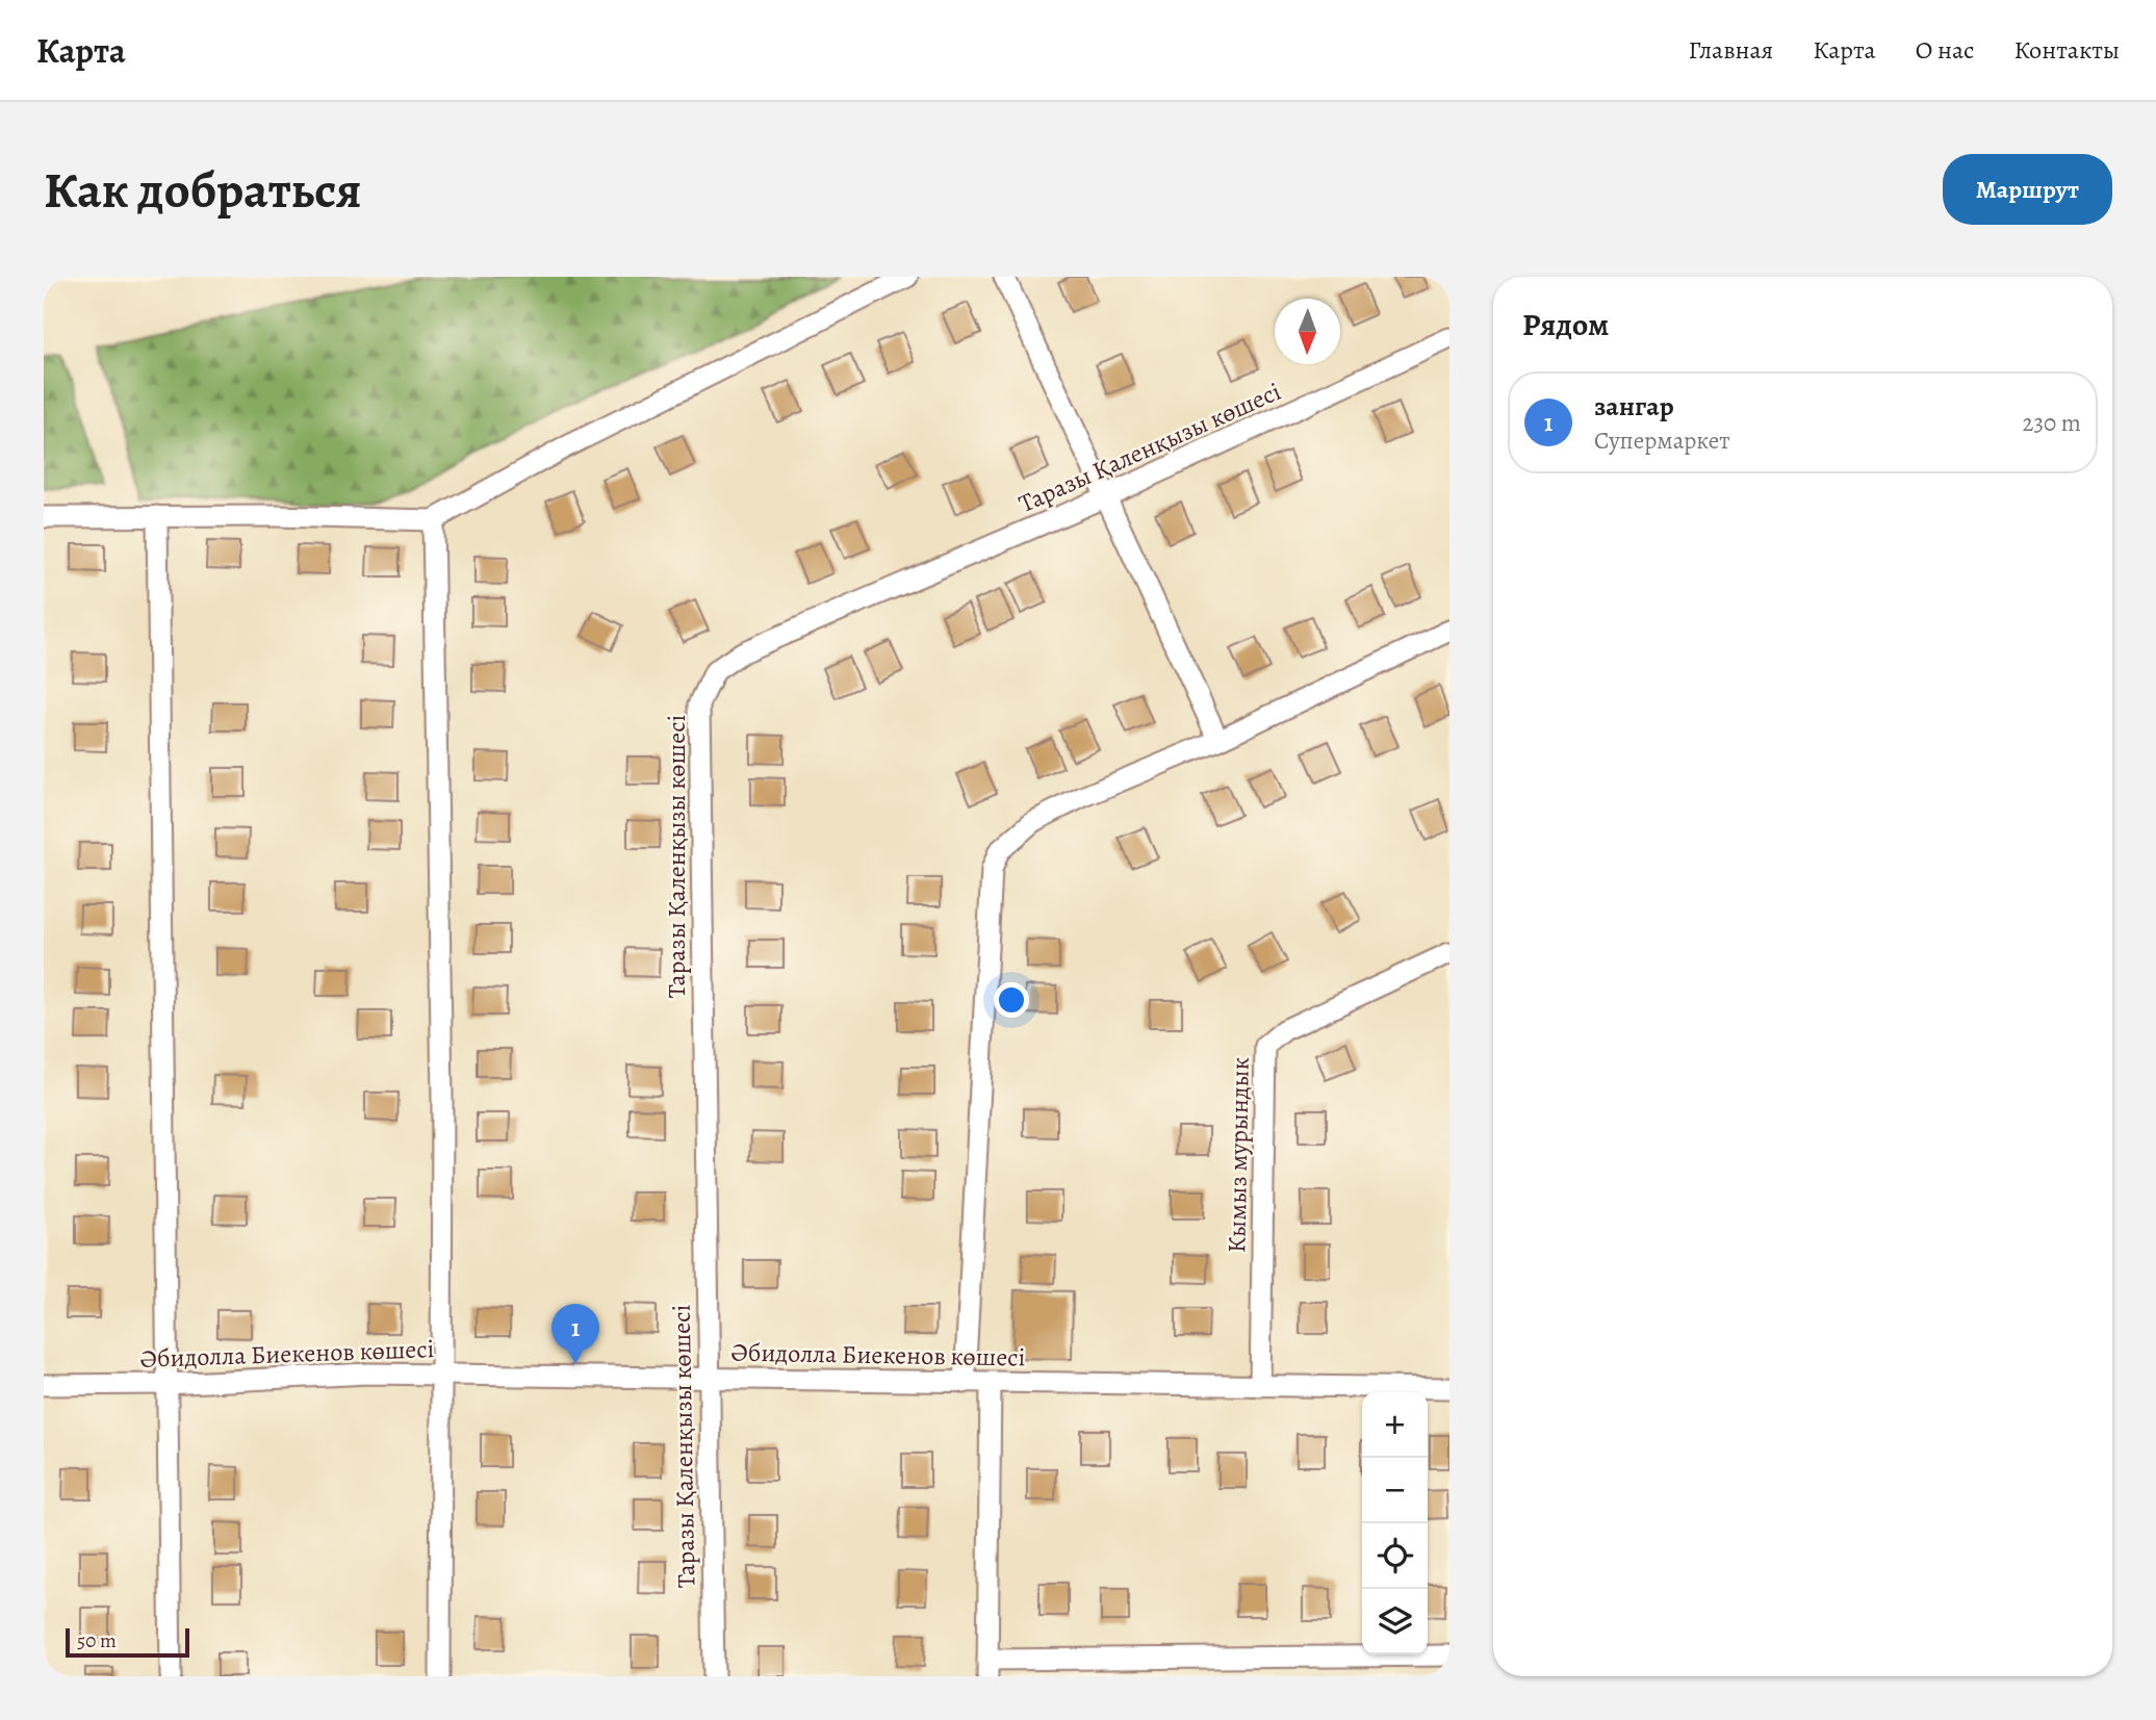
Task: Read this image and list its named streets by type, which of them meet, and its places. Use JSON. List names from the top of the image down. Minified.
{"streets":{"street":["Таразы Қаленқызы көшесі","Кымыз мурындык","Әбидолла Биекенов көшесі"]},"crossings":[["Таразы Қаленқызы көшесі","Әбидолла Биекенов көшесі"],["Кымыз мурындык","Әбидолла Биекенов көшесі"]],"scale_bar":"50 m","north":"bottom","page":{"header":"Карта","nav":["Главная","Карта","О нас","Контакты"],"buttons":"Маршрут","title":"Как добраться","heading":"Рядом","list":[{"mark":"1","name":"зангар","note":"Супермаркет","value":"230 m"}],"pins":"1","map_buttons":["+","−"],"scale":"50 m"}}
